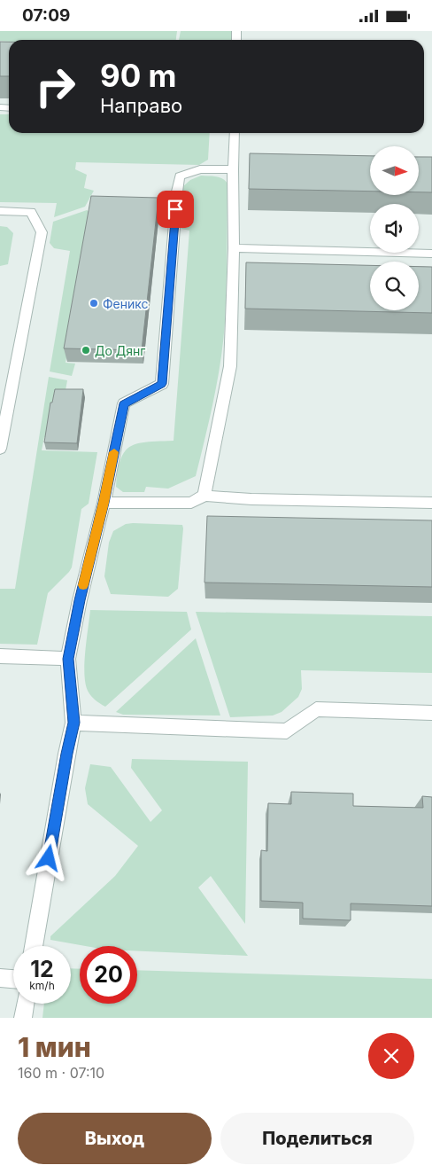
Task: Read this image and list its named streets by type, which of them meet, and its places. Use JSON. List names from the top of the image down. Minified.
{"places":["Феникс","До Дянг"],"north":"right","page":{"status":"07:09","turn":["90 m","Направо"],"speed":"12 km/h","limit":"20","heading":["1 мин","160 m · 07:10"],"buttons":["Выход","Поделиться"]}}
